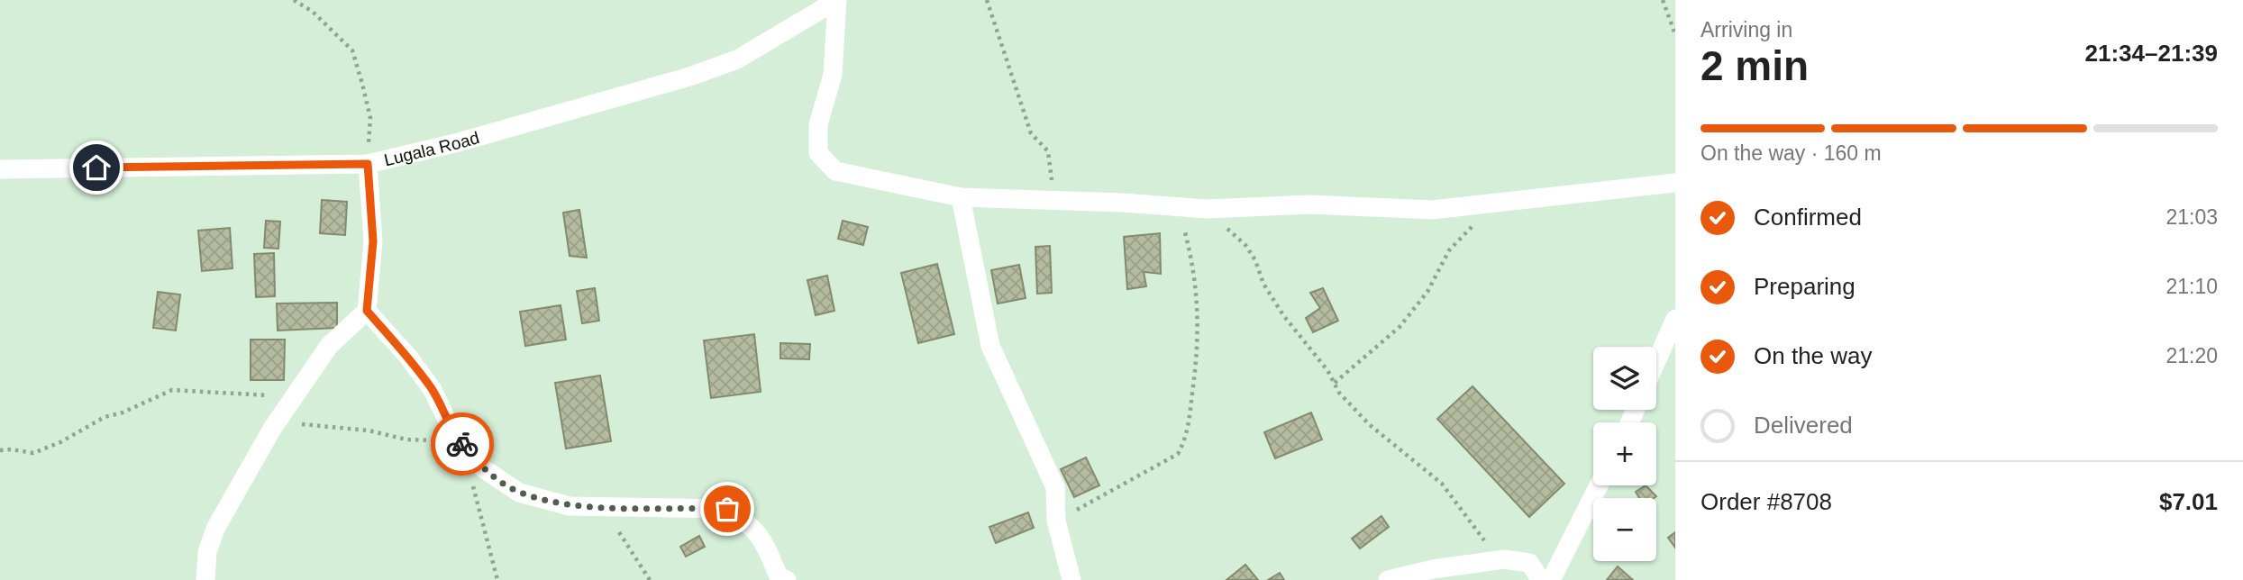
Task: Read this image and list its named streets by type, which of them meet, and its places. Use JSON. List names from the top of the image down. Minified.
{"streets":{"street":["Lugala Road"]},"page":{"heading":["2 min","Arriving in","21:34–21:39"],"panel":["Order #8708","$7.01"],"bar":"On the way · 160 m","list":[["Confirmed","21:03"],["Preparing","21:10"],["On the way","21:20"],"Delivered"],"map_buttons":["+","−"]}}
